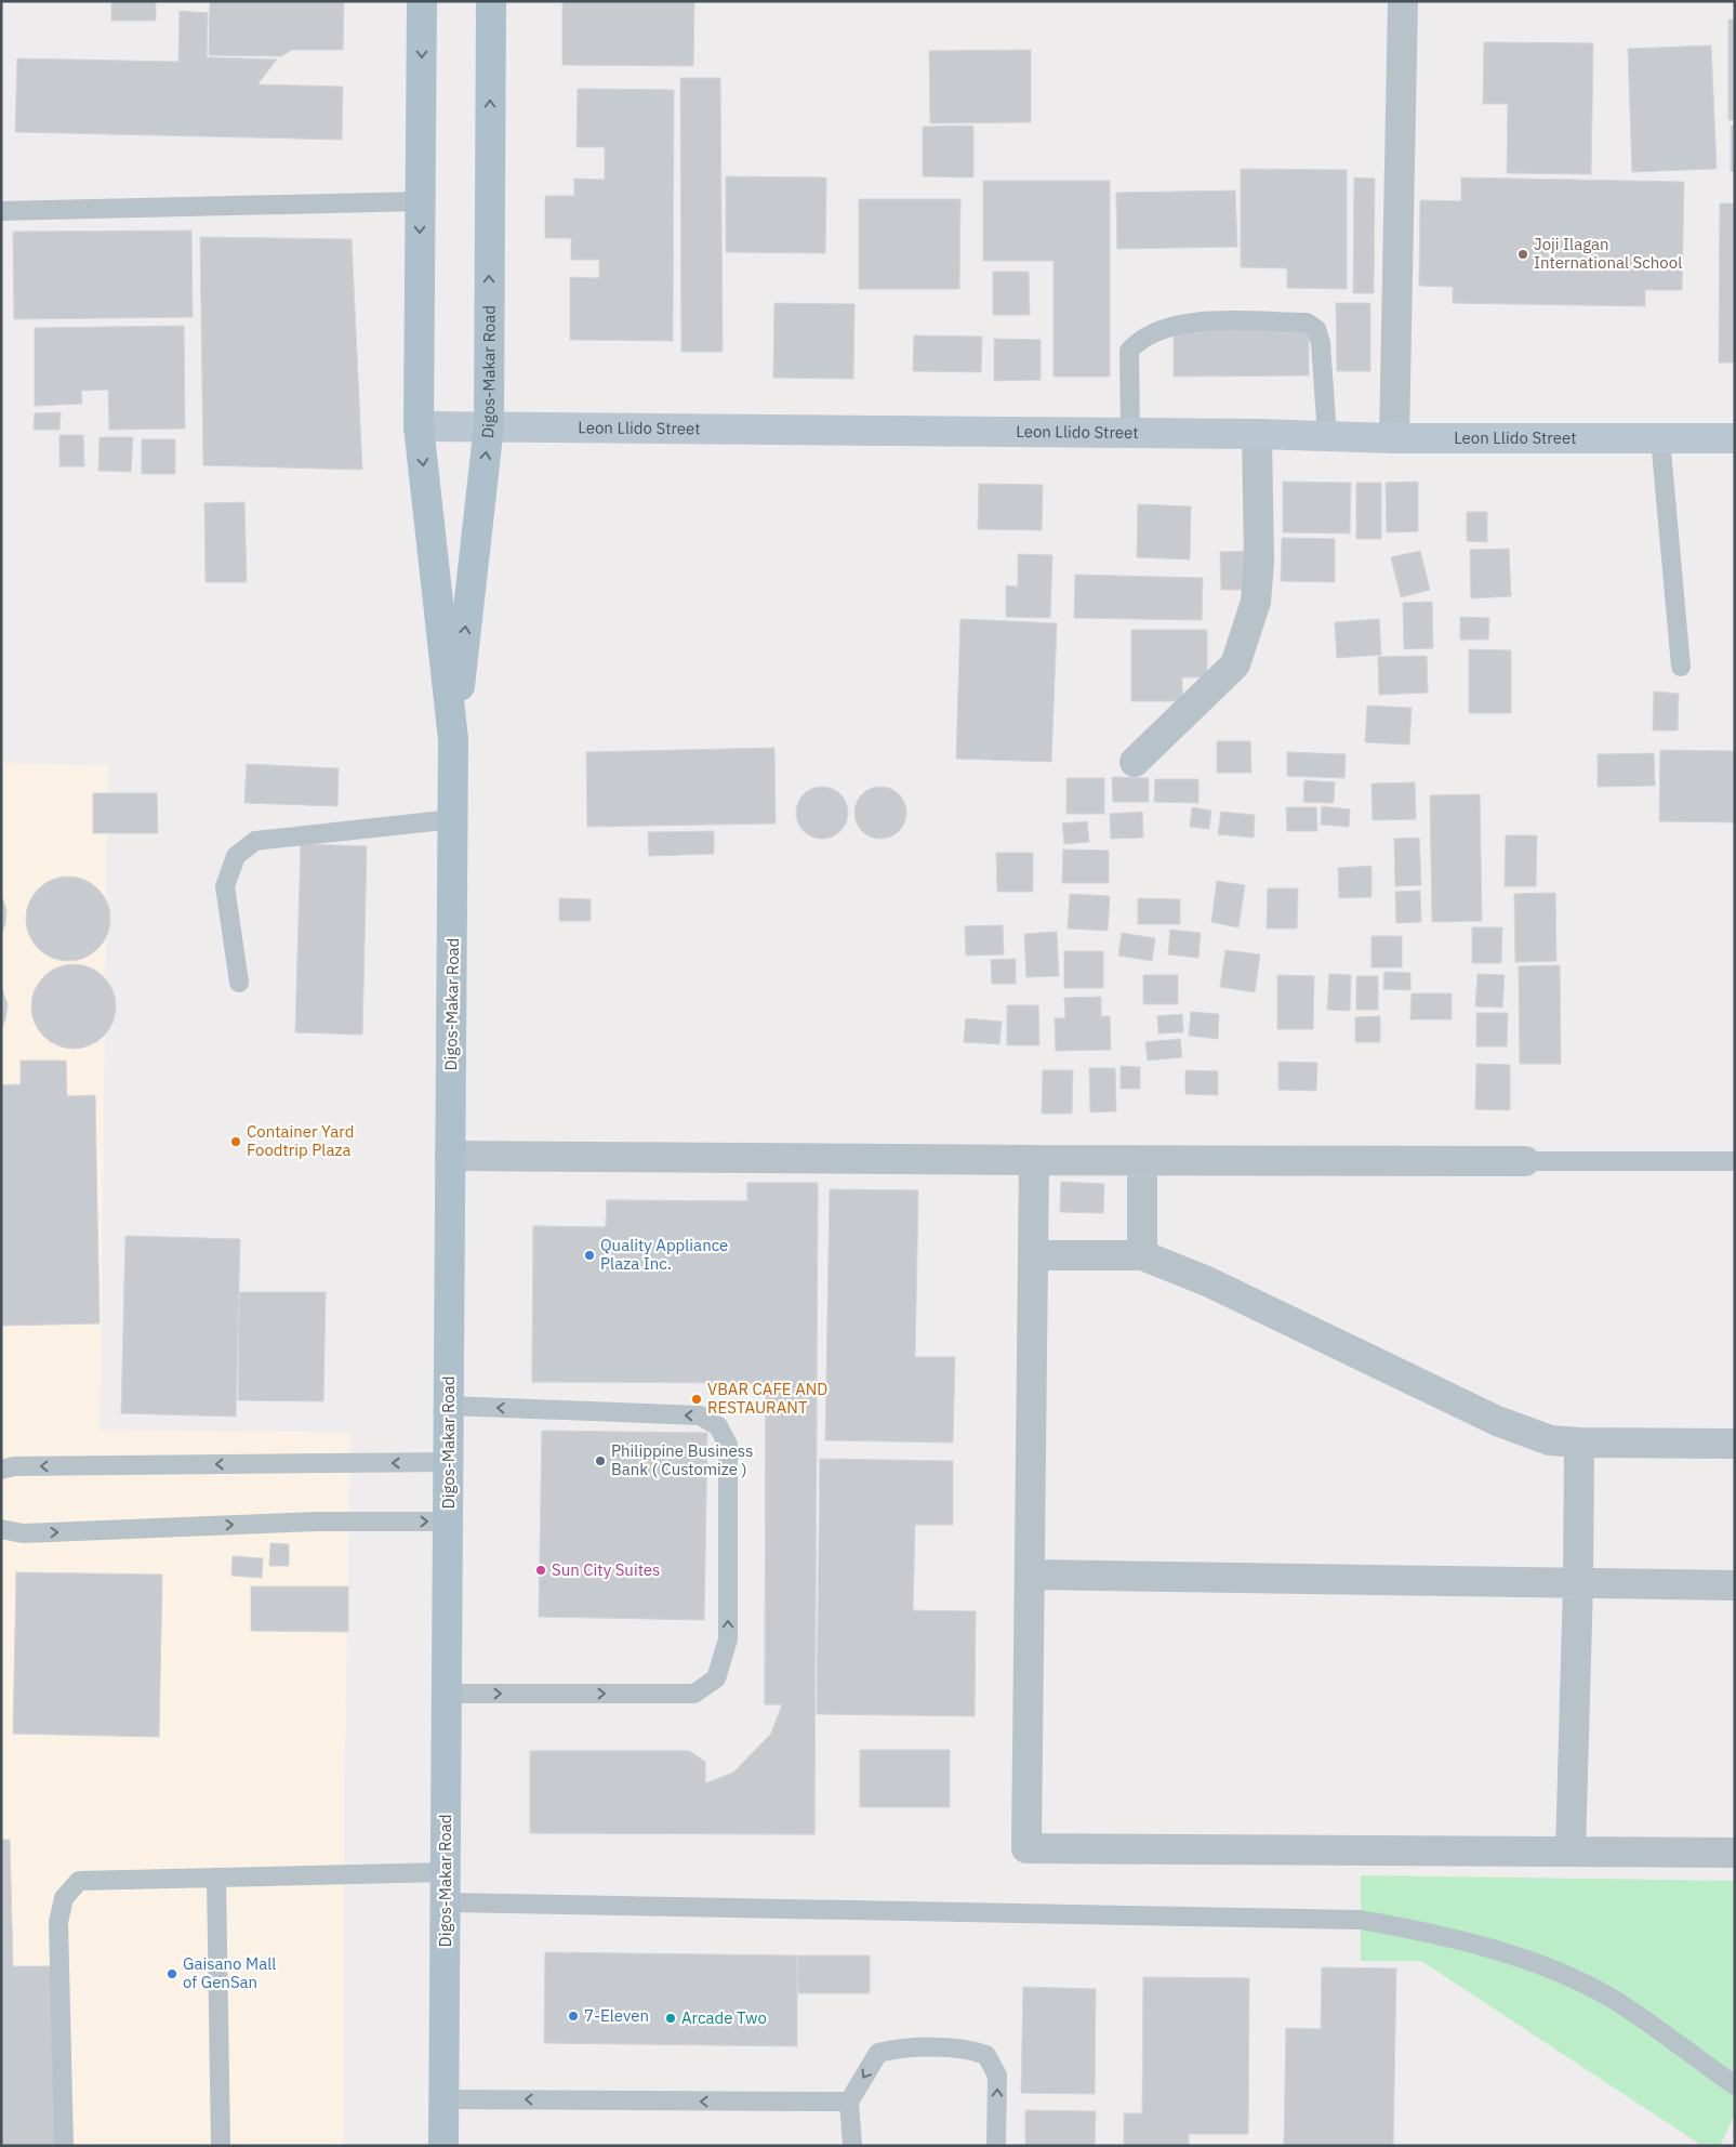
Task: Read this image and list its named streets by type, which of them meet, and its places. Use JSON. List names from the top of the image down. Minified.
{"streets":{"main road":["Digos-Makar Road","Leon Llido Street"]},"crossings":[["Digos-Makar Road","Leon Llido Street"]],"places":["Joji Ilagan International School","Container Yard Foodtrip Plaza","Quality Appliance Plaza Inc.","VBAR CAFE AND RESTAURANT","Philippine Business Bank ( Customize )","Sun City Suites","Gaisano Mall of GenSan","7-Eleven","Arcade Two"]}
